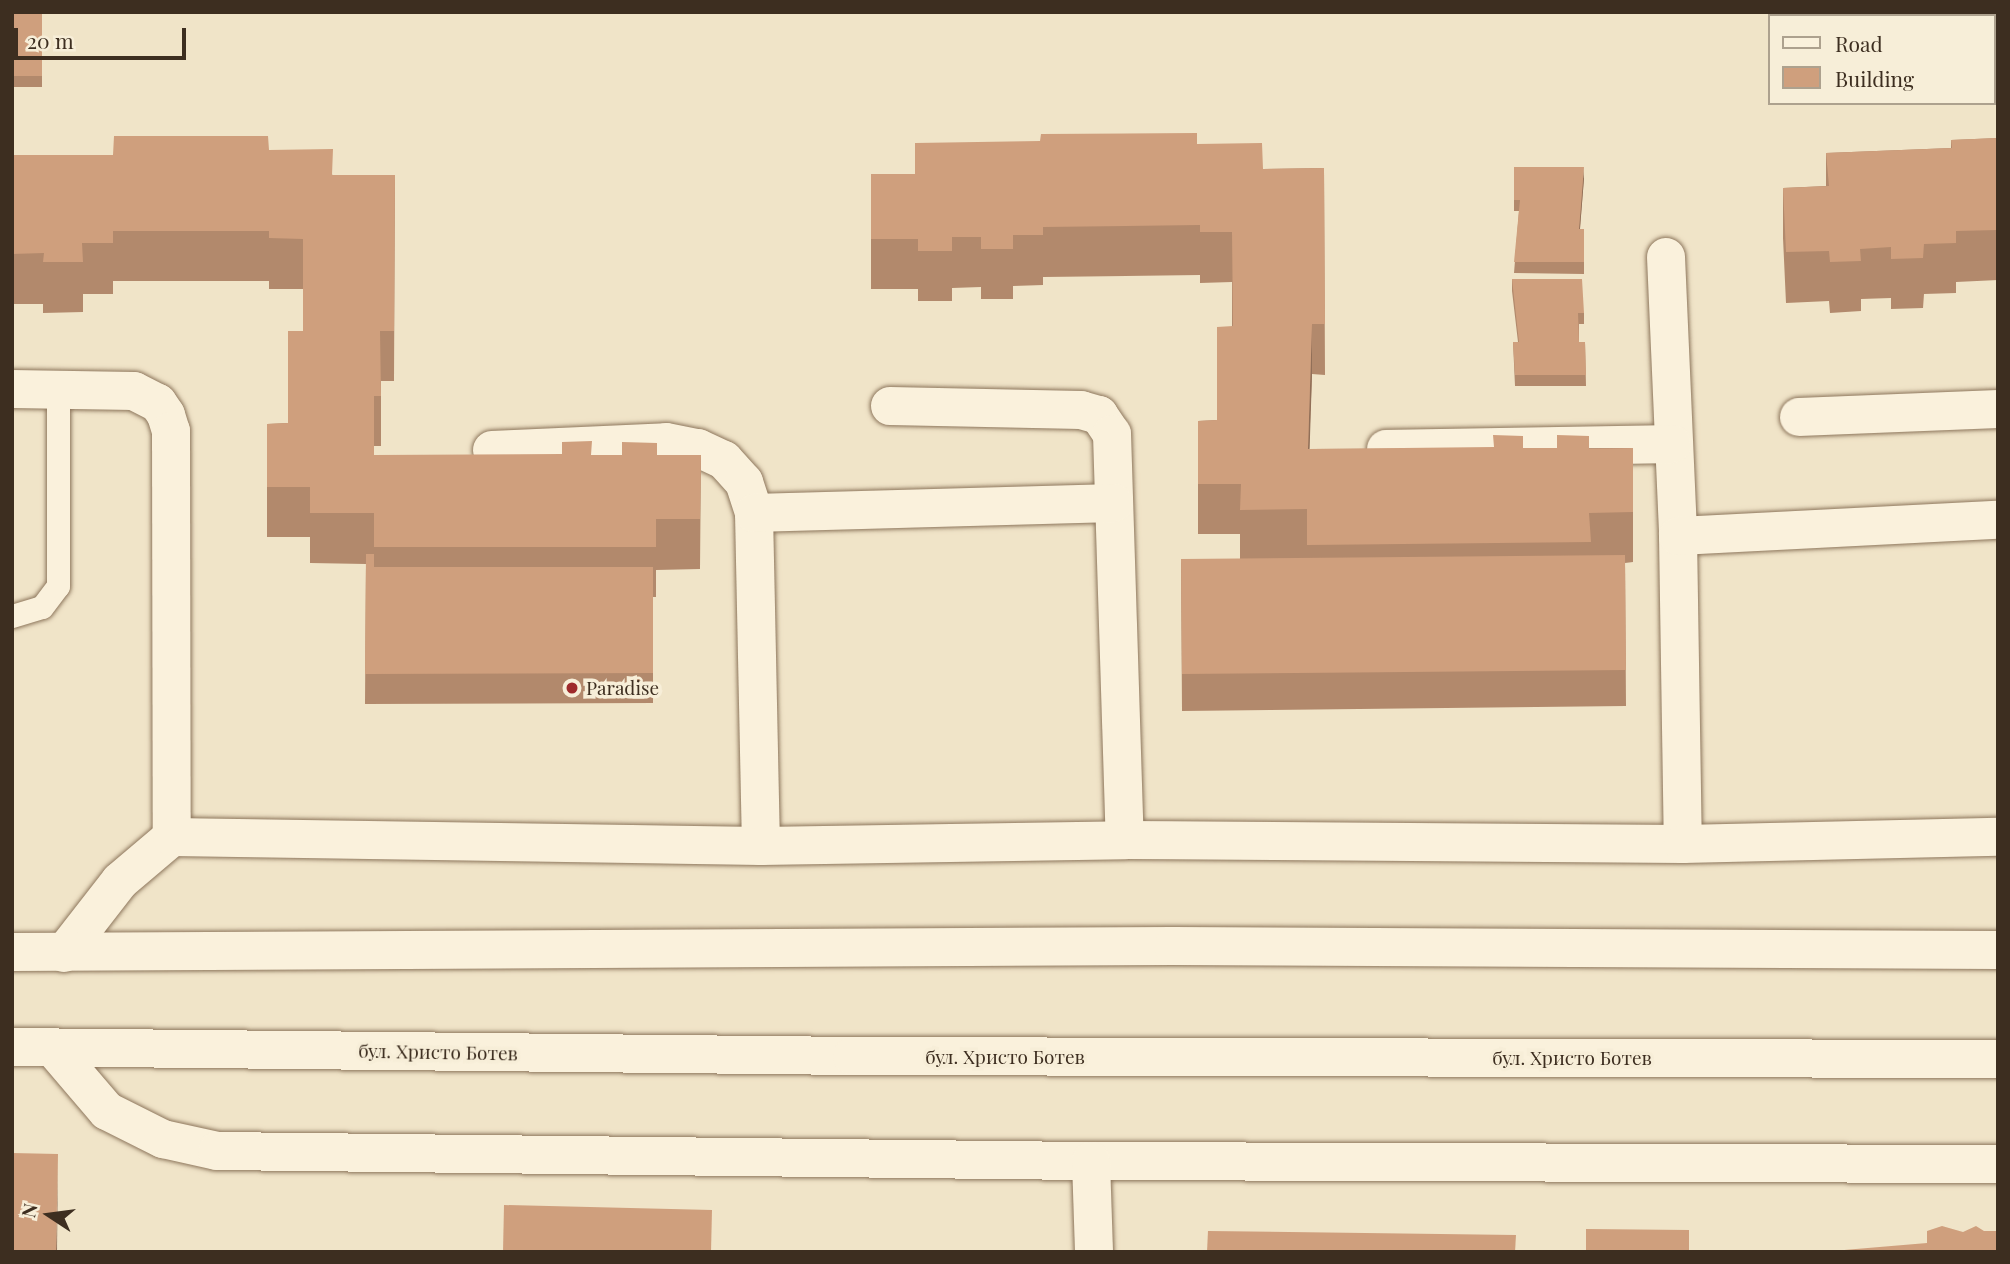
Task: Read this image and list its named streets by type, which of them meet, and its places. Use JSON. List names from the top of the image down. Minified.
{"streets":{"street":["бул. Христо Ботев"]},"places":["Paradise"],"legend":["Road","Building"],"scale_bar":"20 m","north":"left"}
